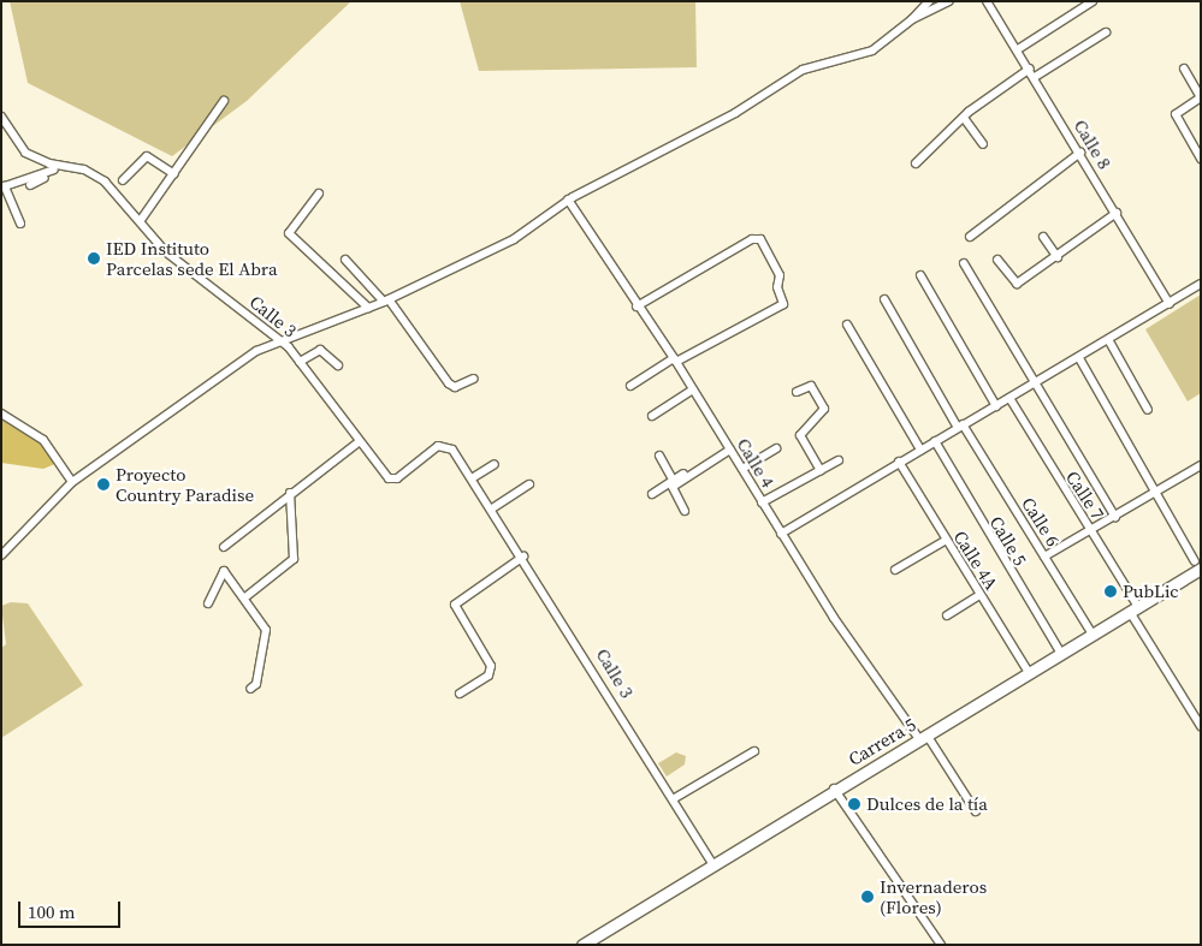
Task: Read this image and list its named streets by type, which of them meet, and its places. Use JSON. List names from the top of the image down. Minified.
{"streets":{"main road":["Carrera 5"],"street":["Calle 8","Calle 3","Calle 4","Calle 7","Calle 6","Calle 5","Calle 4A"]},"crossings":[["Calle 3","Carrera 5"],["Calle 4","Carrera 5"],["Calle 7","Carrera 5"],["Calle 6","Carrera 5"],["Calle 5","Carrera 5"],["Calle 4A","Carrera 5"]],"places":["IED Instituto Parcelas sede El Abra","Proyecto Country Paradise","PubLic","Dulces de la tía","Invernaderos (Flores)"],"scale_bar":"100 m"}
